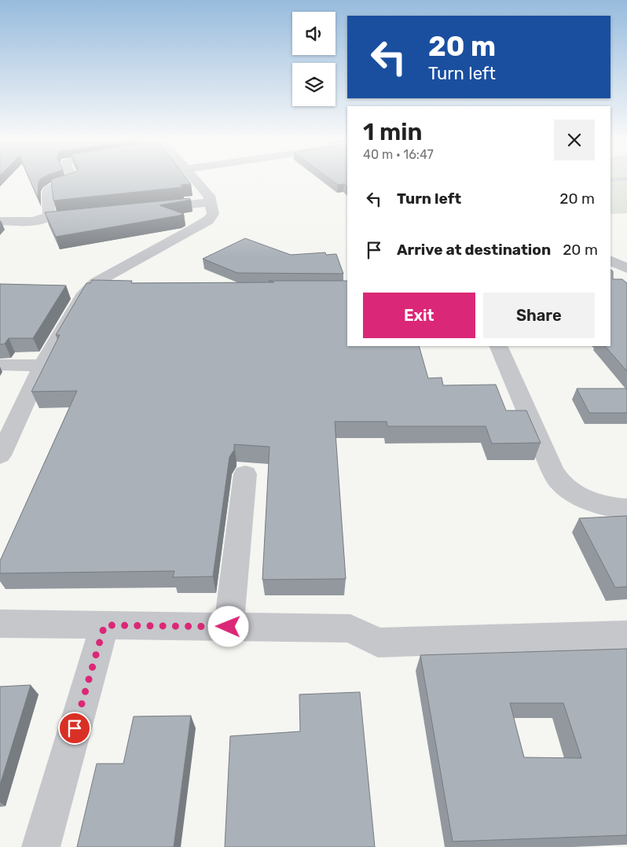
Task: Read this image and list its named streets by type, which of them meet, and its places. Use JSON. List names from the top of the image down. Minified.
{"page":{"turn":["20 m","Turn left"],"heading":["1 min","40 m · 16:47"],"list":[{"name":"Turn left","value":"20 m"},{"name":"Arrive at destination","value":"20 m"}],"buttons":["Exit","Share"]}}
